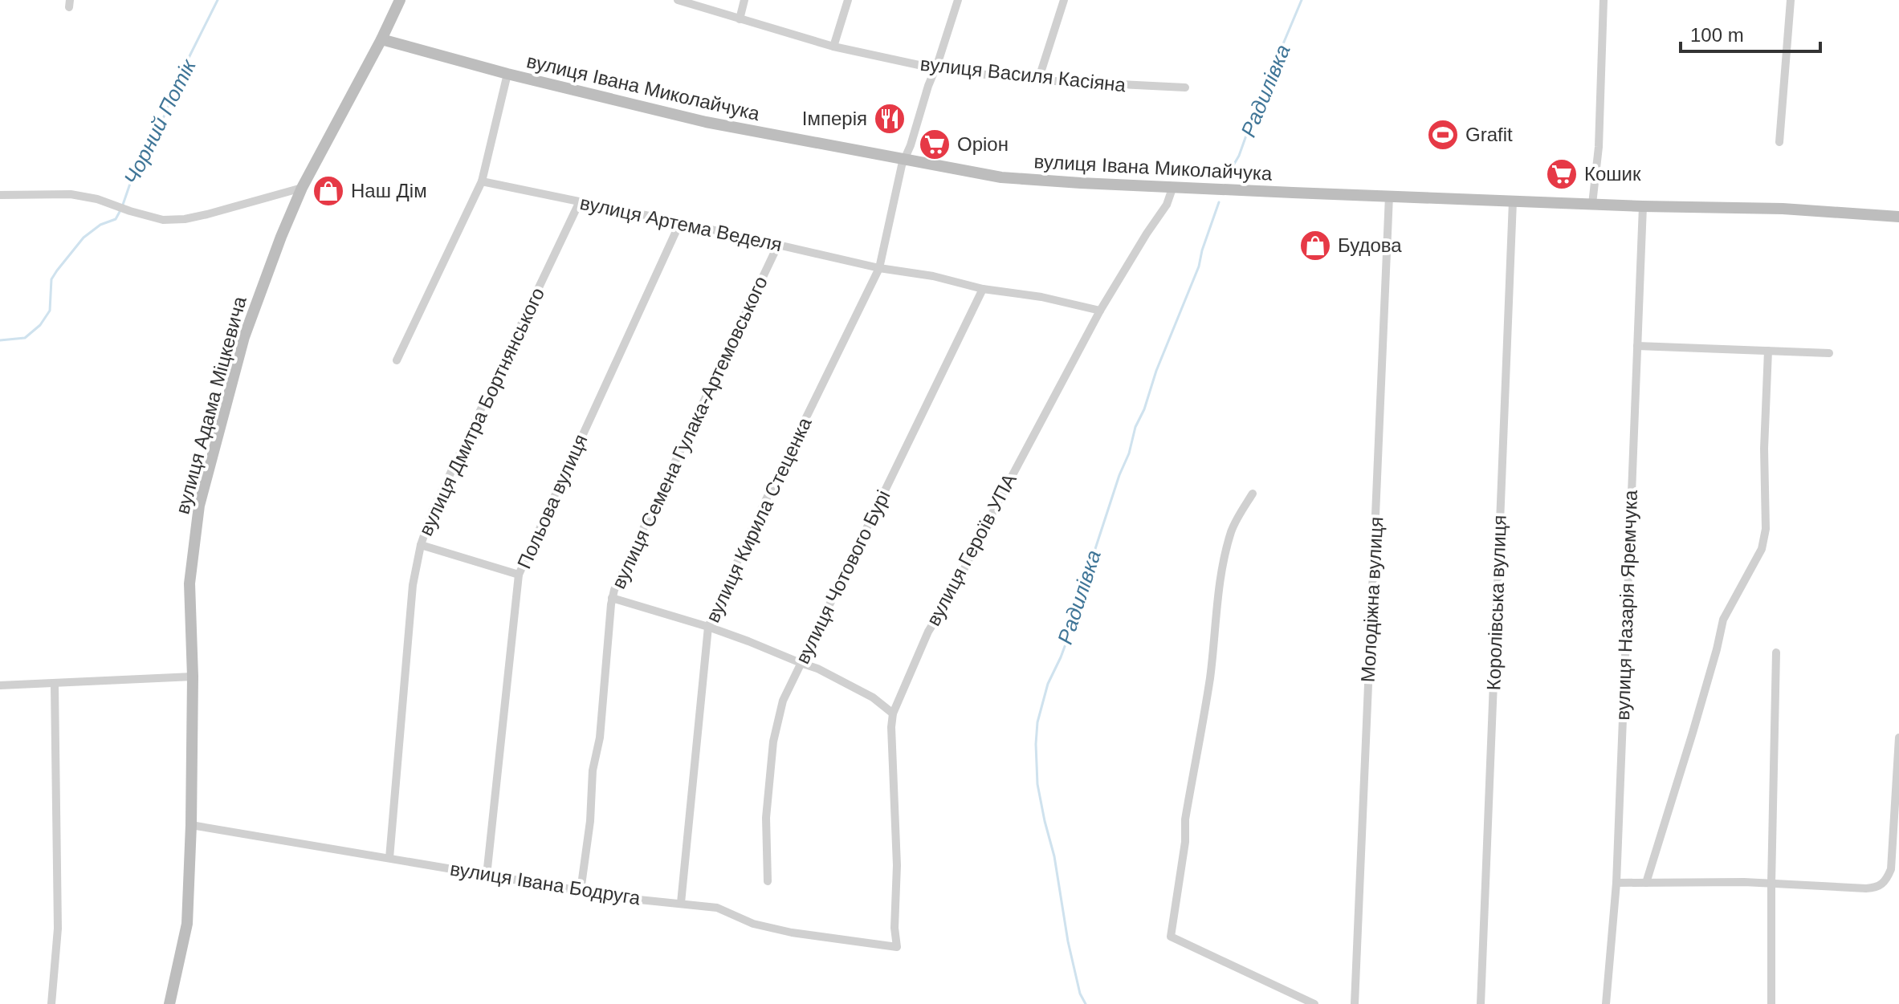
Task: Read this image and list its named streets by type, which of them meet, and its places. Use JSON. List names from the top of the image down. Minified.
{"streets":{"street":["вулиця Василя Касіяна","вулиця Івана Миколайчука","вулиця Артема Веделя","вулиця Адама Міцкевича","вулиця Дмитра Бортнянського","вулиця Семена Гулака-Артемовського","Польова вулиця","вулиця Кирила Стеценка","вулиця Героїв УПА","вулиця Чотового Бурі","Молодіжна вулиця","Королівська вулиця","вулиця Назарія Яремчука","вулиця Івана Бодруга"]},"crossings":[["вулиця Василя Касіяна","вулиця Кирила Стеценка"],["вулиця Івана Миколайчука","вулиця Адама Міцкевича"],["вулиця Івана Миколайчука","вулиця Кирила Стеценка"],["вулиця Івана Миколайчука","вулиця Героїв УПА"],["вулиця Івана Миколайчука","Молодіжна вулиця"],["вулиця Івана Миколайчука","Королівська вулиця"],["вулиця Івана Миколайчука","вулиця Назарія Яремчука"],["вулиця Артема Веделя","вулиця Дмитра Бортнянського"],["вулиця Артема Веделя","вулиця Семена Гулака-Артемовського"],["вулиця Артема Веделя","Польова вулиця"],["вулиця Артема Веделя","вулиця Кирила Стеценка"],["вулиця Артема Веделя","вулиця Героїв УПА"],["вулиця Артема Веделя","вулиця Чотового Бурі"],["вулиця Адама Міцкевича","вулиця Івана Бодруга"],["вулиця Дмитра Бортнянського","вулиця Івана Бодруга"],["вулиця Семена Гулака-Артемовського","вулиця Івана Бодруга"],["Польова вулиця","вулиця Івана Бодруга"],["вулиця Кирила Стеценка","вулиця Івана Бодруга"],["вулиця Героїв УПА","вулиця Івана Бодруга"]],"water":["Радилівка","Чорний Потік"],"places":{"restaurant":["Імперія"],"sports":["Grafit"],"supermarket":["Оріон","Кошик"],"shop":["Наш Дім","Будова"]},"scale_bar":"100 m"}
